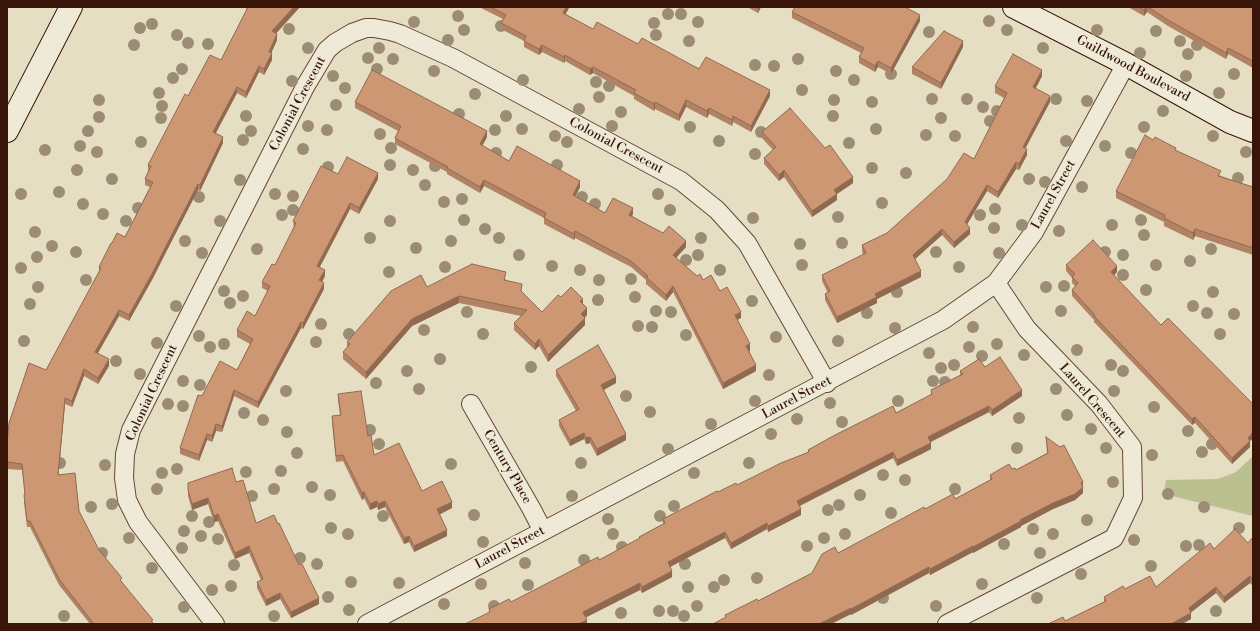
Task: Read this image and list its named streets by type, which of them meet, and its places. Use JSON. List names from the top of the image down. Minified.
{"streets":{"street":["Guildwood Boulevard","Colonial Crescent","Laurel Street","Laurel Crescent","Century Place"]},"crossings":[["Guildwood Boulevard","Laurel Street"],["Colonial Crescent","Laurel Street"],["Laurel Street","Laurel Crescent"],["Laurel Street","Century Place"]]}
